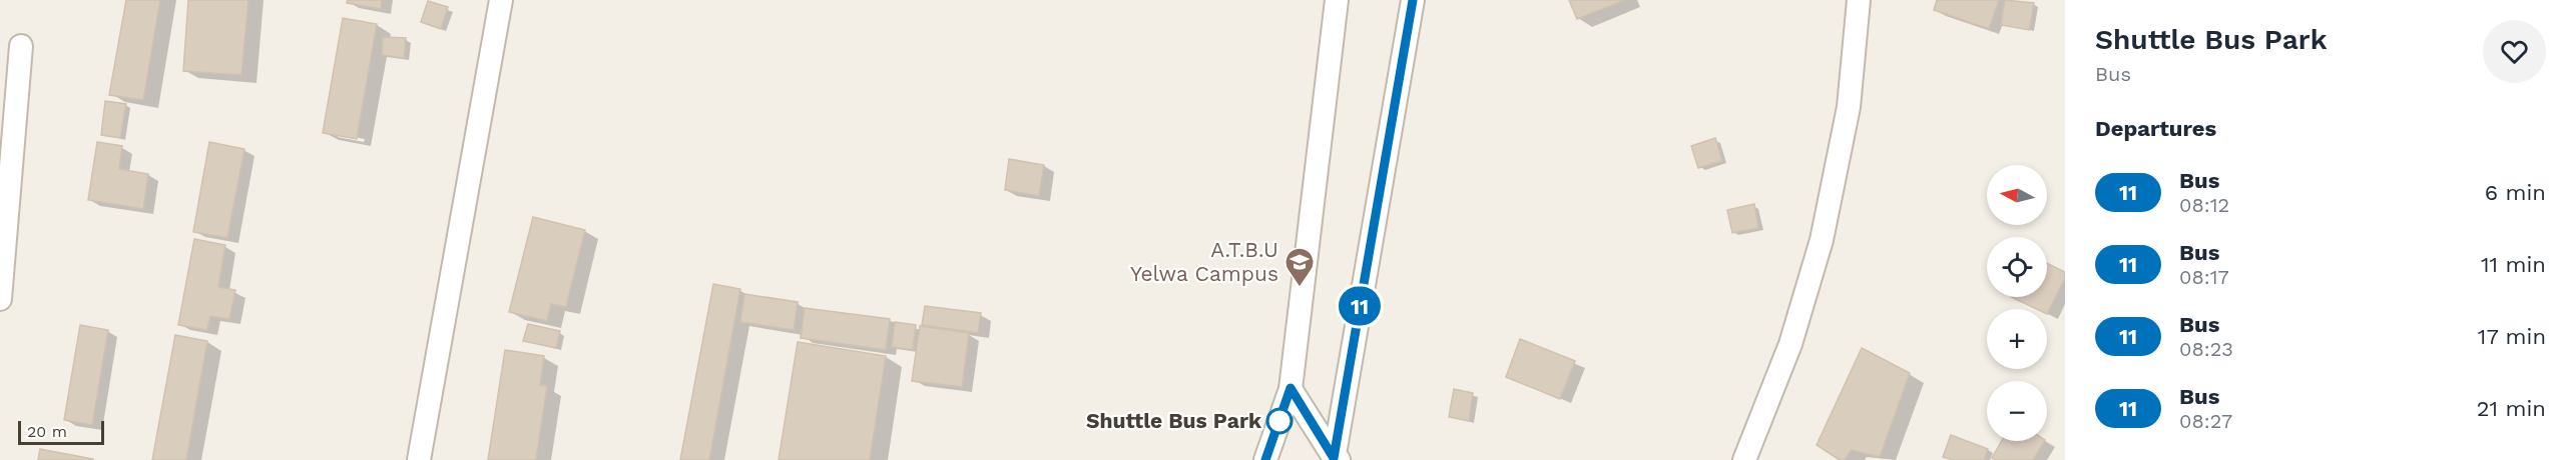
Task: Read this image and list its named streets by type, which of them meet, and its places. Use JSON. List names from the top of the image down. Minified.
{"places":{"school or university":["A.T.B.U Yelwa Campus"],"other":["Shuttle Bus Park"]},"lines":["bus line 11"],"scale_bar":"20 m","north":"left","page":{"on_map":"11","heading":[["Shuttle Bus Park","Bus"],"Departures"],"list":[{"mark":"11","name":"Bus","note":"08:12","value":"6 min"},{"mark":"11","name":"Bus","note":"08:17","value":"11 min"},{"mark":"11","name":"Bus","note":"08:23","value":"17 min"},{"mark":"11","name":"Bus","note":"08:27","value":"21 min"}],"map_buttons":["+","−"],"scale":"20 m"}}
